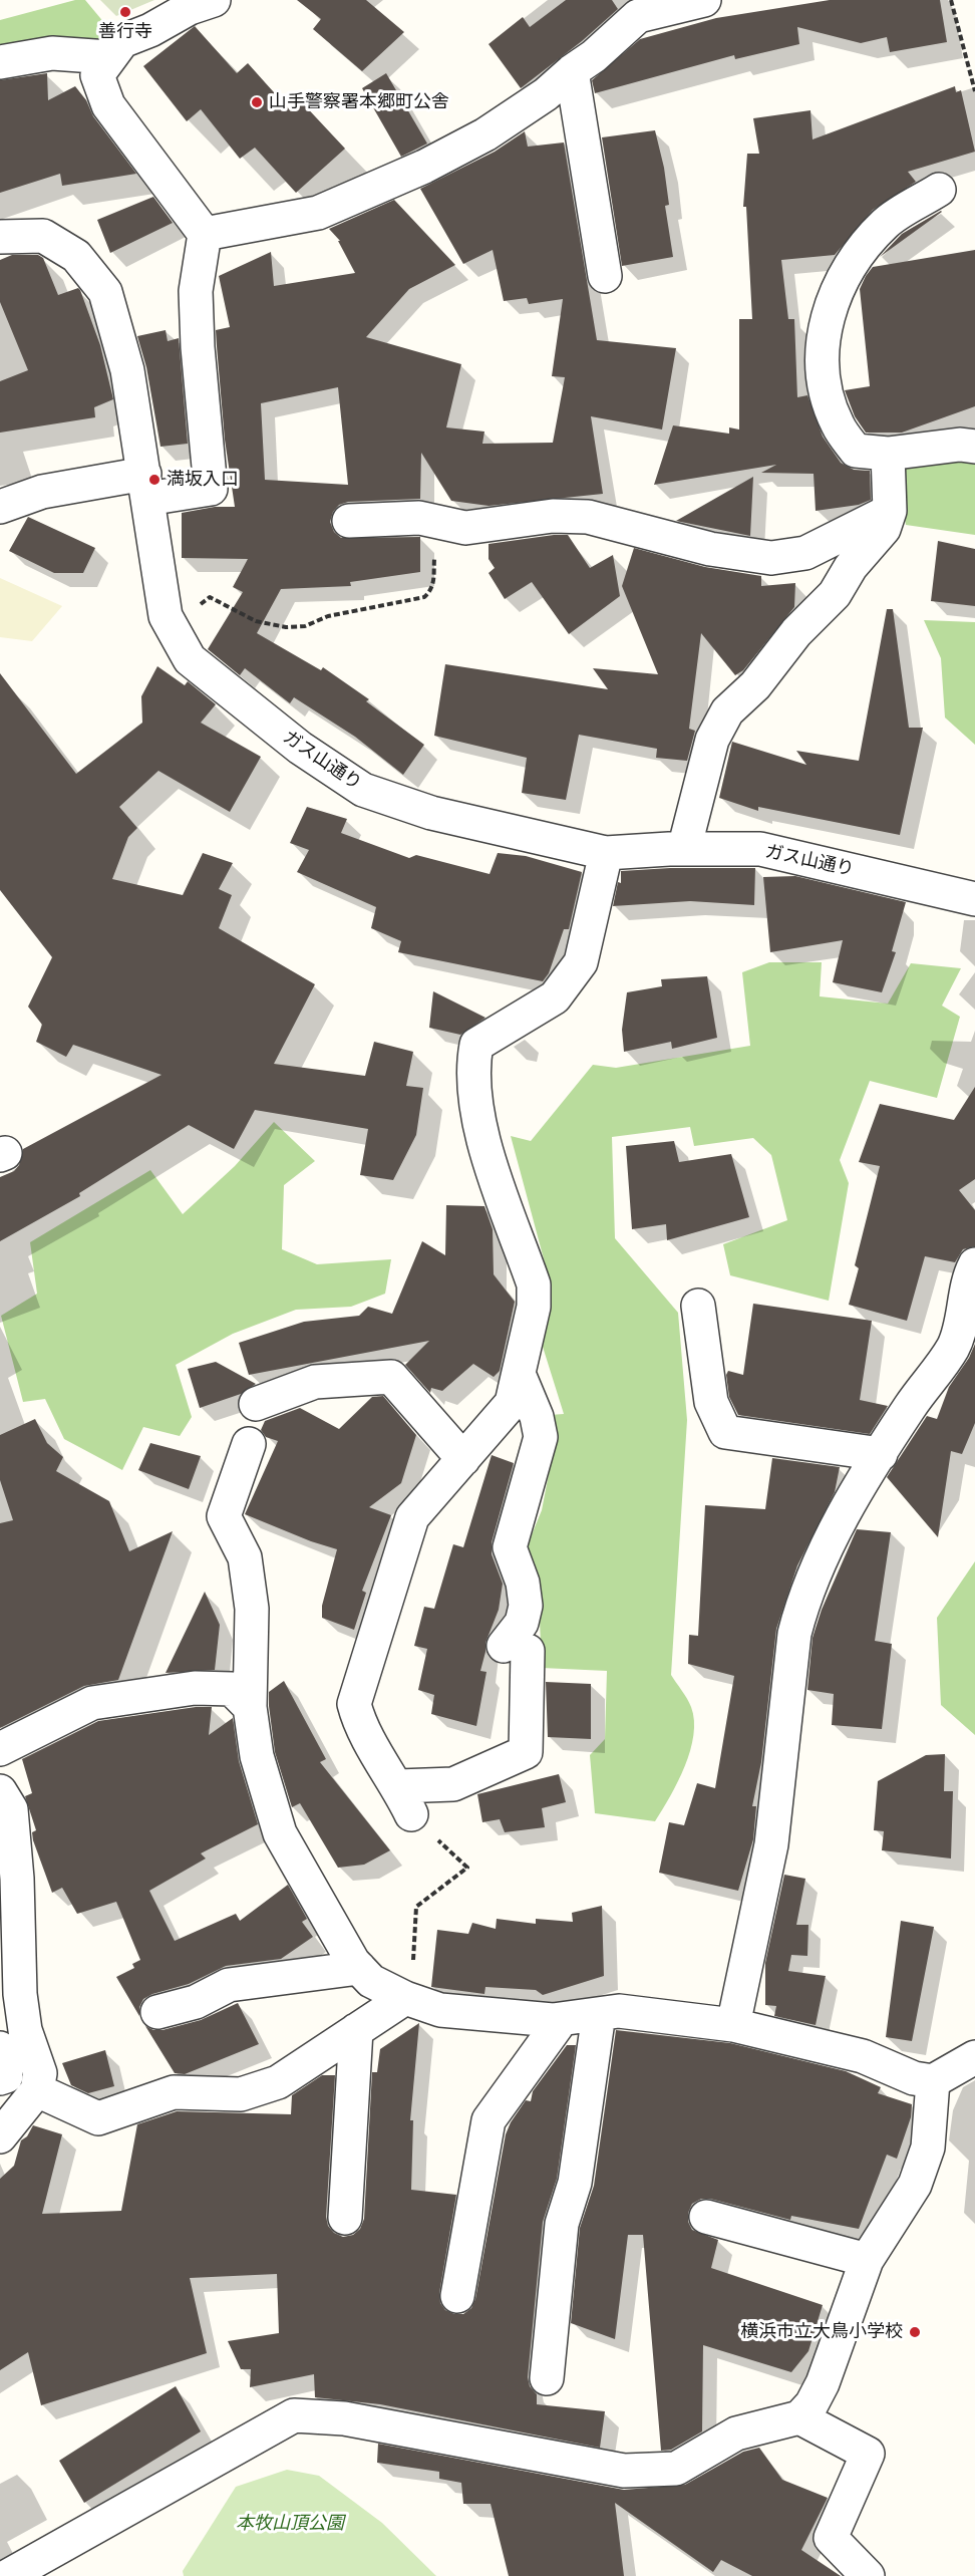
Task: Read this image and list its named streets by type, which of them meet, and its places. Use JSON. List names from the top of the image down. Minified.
{"streets":{"street":["ガス山通り"]},"parks":["本牧山頂公園"],"places":["善行寺","山手警察署本郷町公舎","満坂入口","横浜市立大鳥小学校"]}
